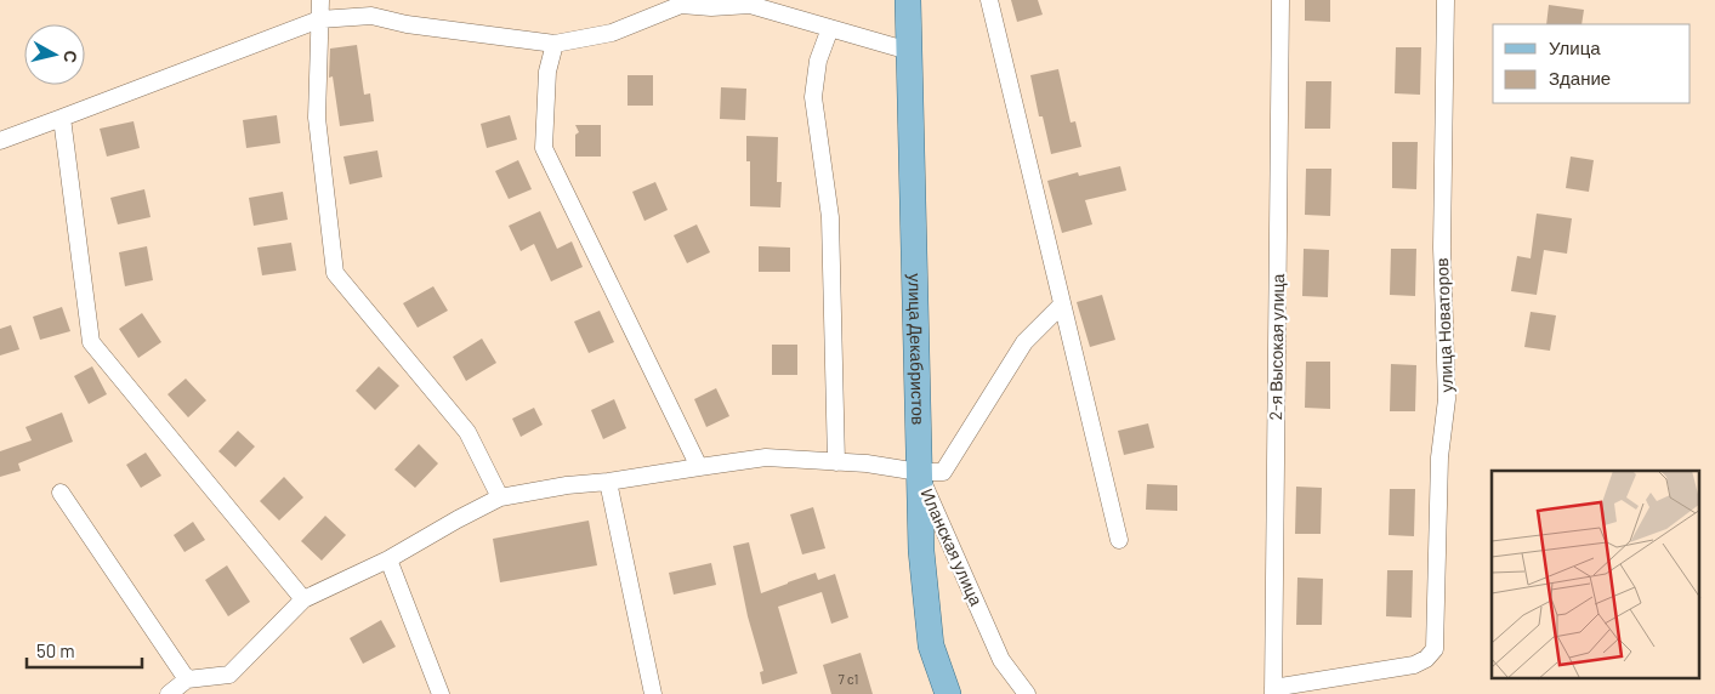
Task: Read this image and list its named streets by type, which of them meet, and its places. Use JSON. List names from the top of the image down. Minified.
{"streets":{"main road":["улица Декабристов"],"street":["улица Новаторов","2-я Высокая улица","Иланская улица"]},"crossings":[["улица Новаторов","2-я Высокая улица"],["улица Декабристов","Иланская улица"]],"house_numbers":["7 с1"],"legend":["Улица","Здание"],"scale_bar":"50 m","north":"right"}
